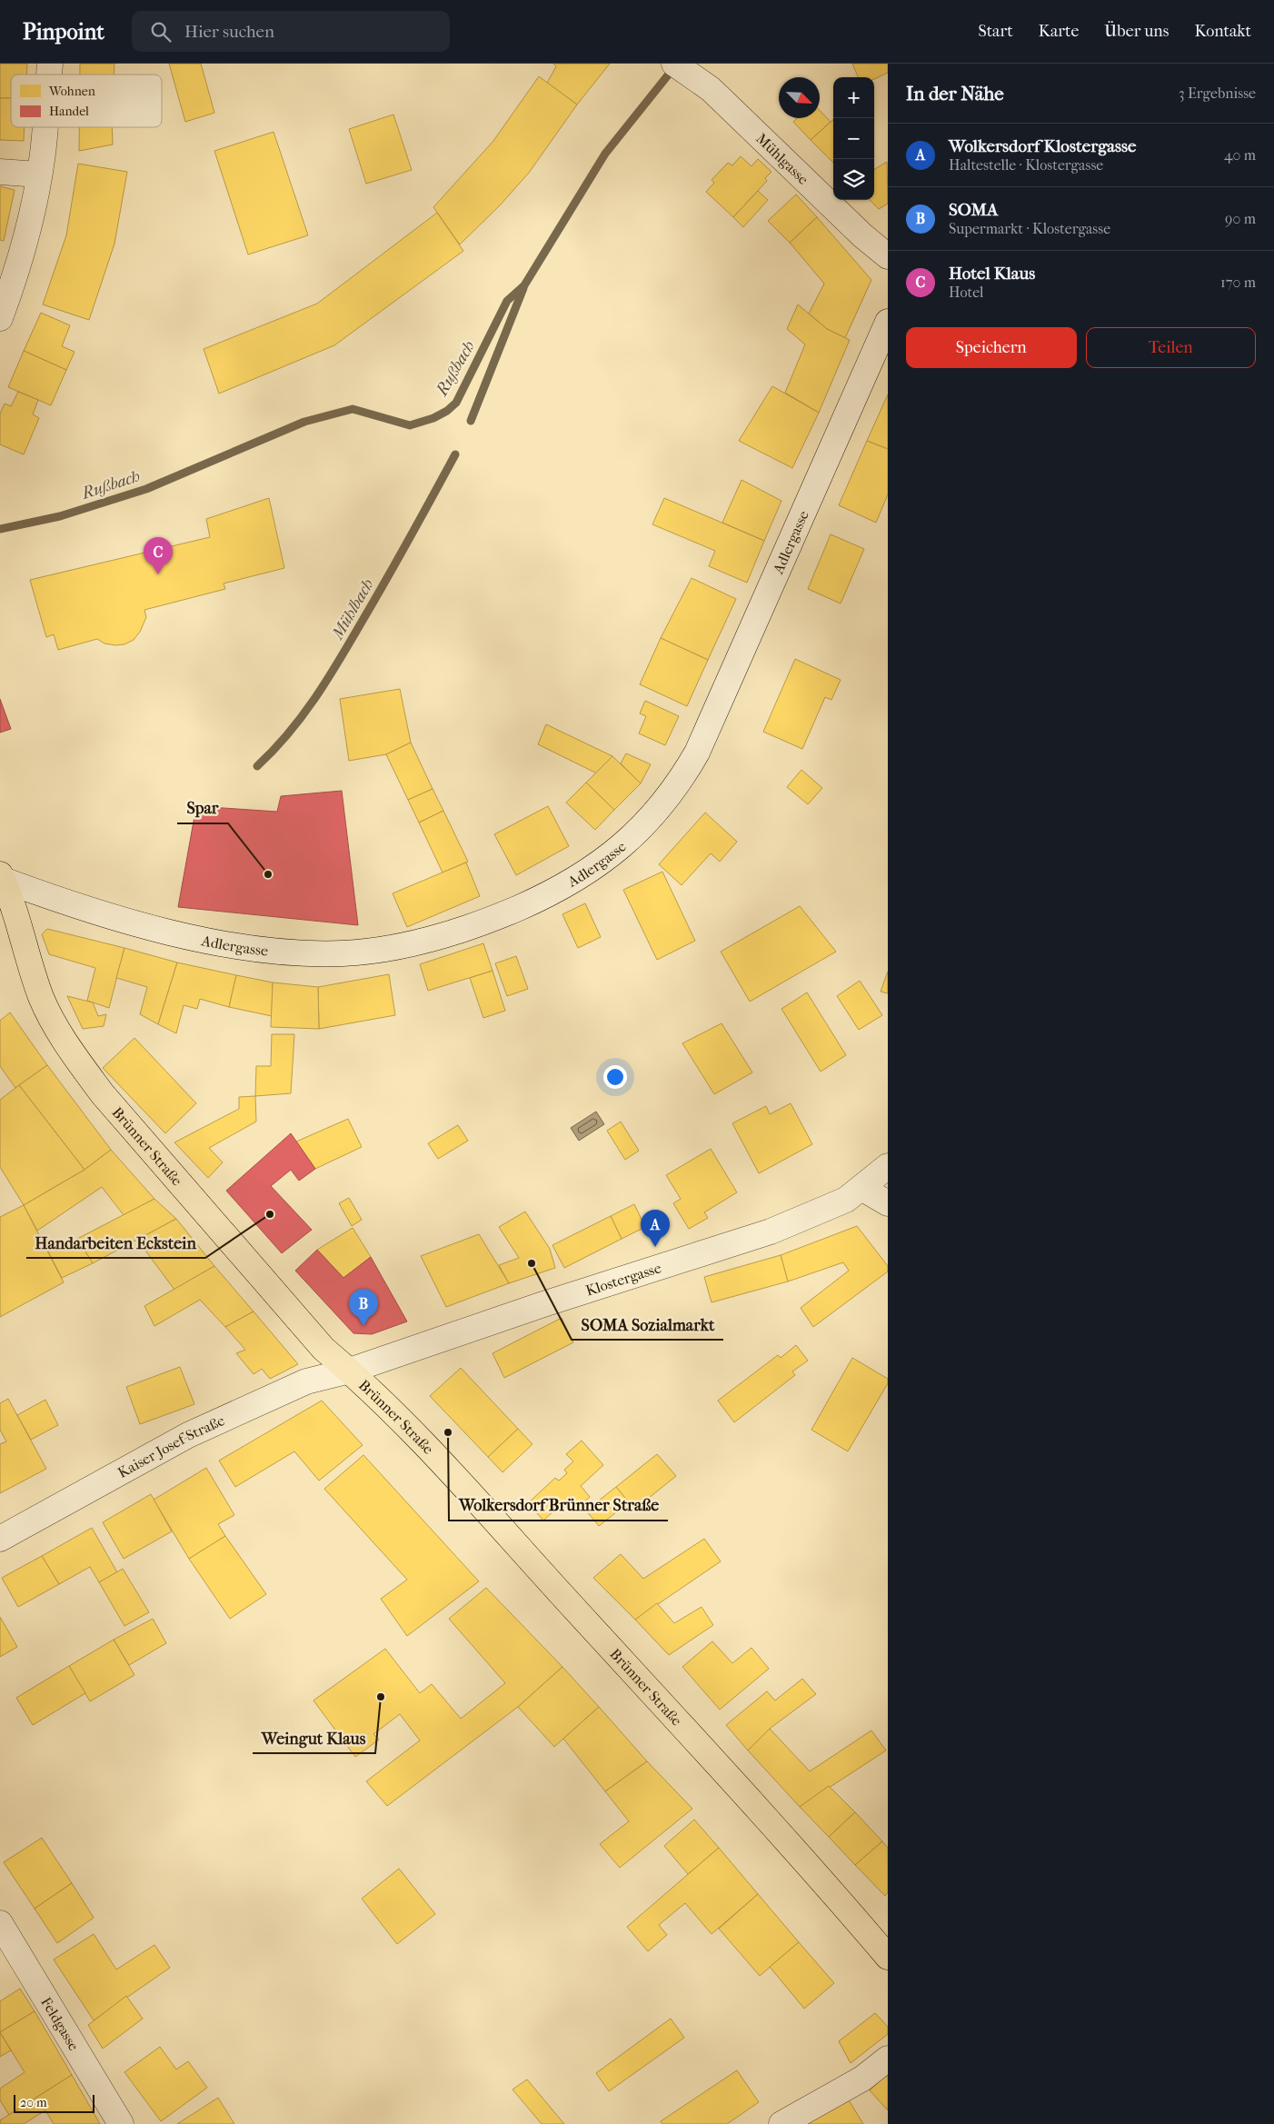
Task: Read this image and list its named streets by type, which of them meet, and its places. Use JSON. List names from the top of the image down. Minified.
{"streets":{"main road":["Brünner Straße"],"street":["Mühlgasse","Adlergasse","Klostergasse","Kaiser Josef-Straße","Feldgasse"]},"crossings":[["Adlergasse","Brünner Straße"],["Brünner Straße","Klostergasse"],["Brünner Straße","Kaiser Josef-Straße"],["Klostergasse","Kaiser Josef-Straße"]],"water":["Rußbach","Mühlbach"],"places":["Spar","Handarbeiten Eckstein","SOMA Sozialmarkt","Wolkersdorf Brünner Straße","Weingut Klaus"],"legend":["Wohnen","Handel"],"scale_bar":"20 m","north":"bottom right","page":{"header":"Pinpoint","search":"Hier suchen","nav":["Start","Karte","Über uns","Kontakt"],"heading":["In der Nähe","3 Ergebnisse"],"map_buttons":["+","−"],"list":[{"mark":"A","name":"Wolkersdorf Klostergasse","note":"Haltestelle · Klostergasse","value":"40 m"},{"mark":"B","name":"SOMA","note":"Supermarkt · Klostergasse","value":"90 m"},{"mark":"C","name":"Hotel Klaus","note":"Hotel","value":"170 m"}],"buttons":["Speichern","Teilen"],"pins":["C","A","B"],"scale":"20 m"}}
